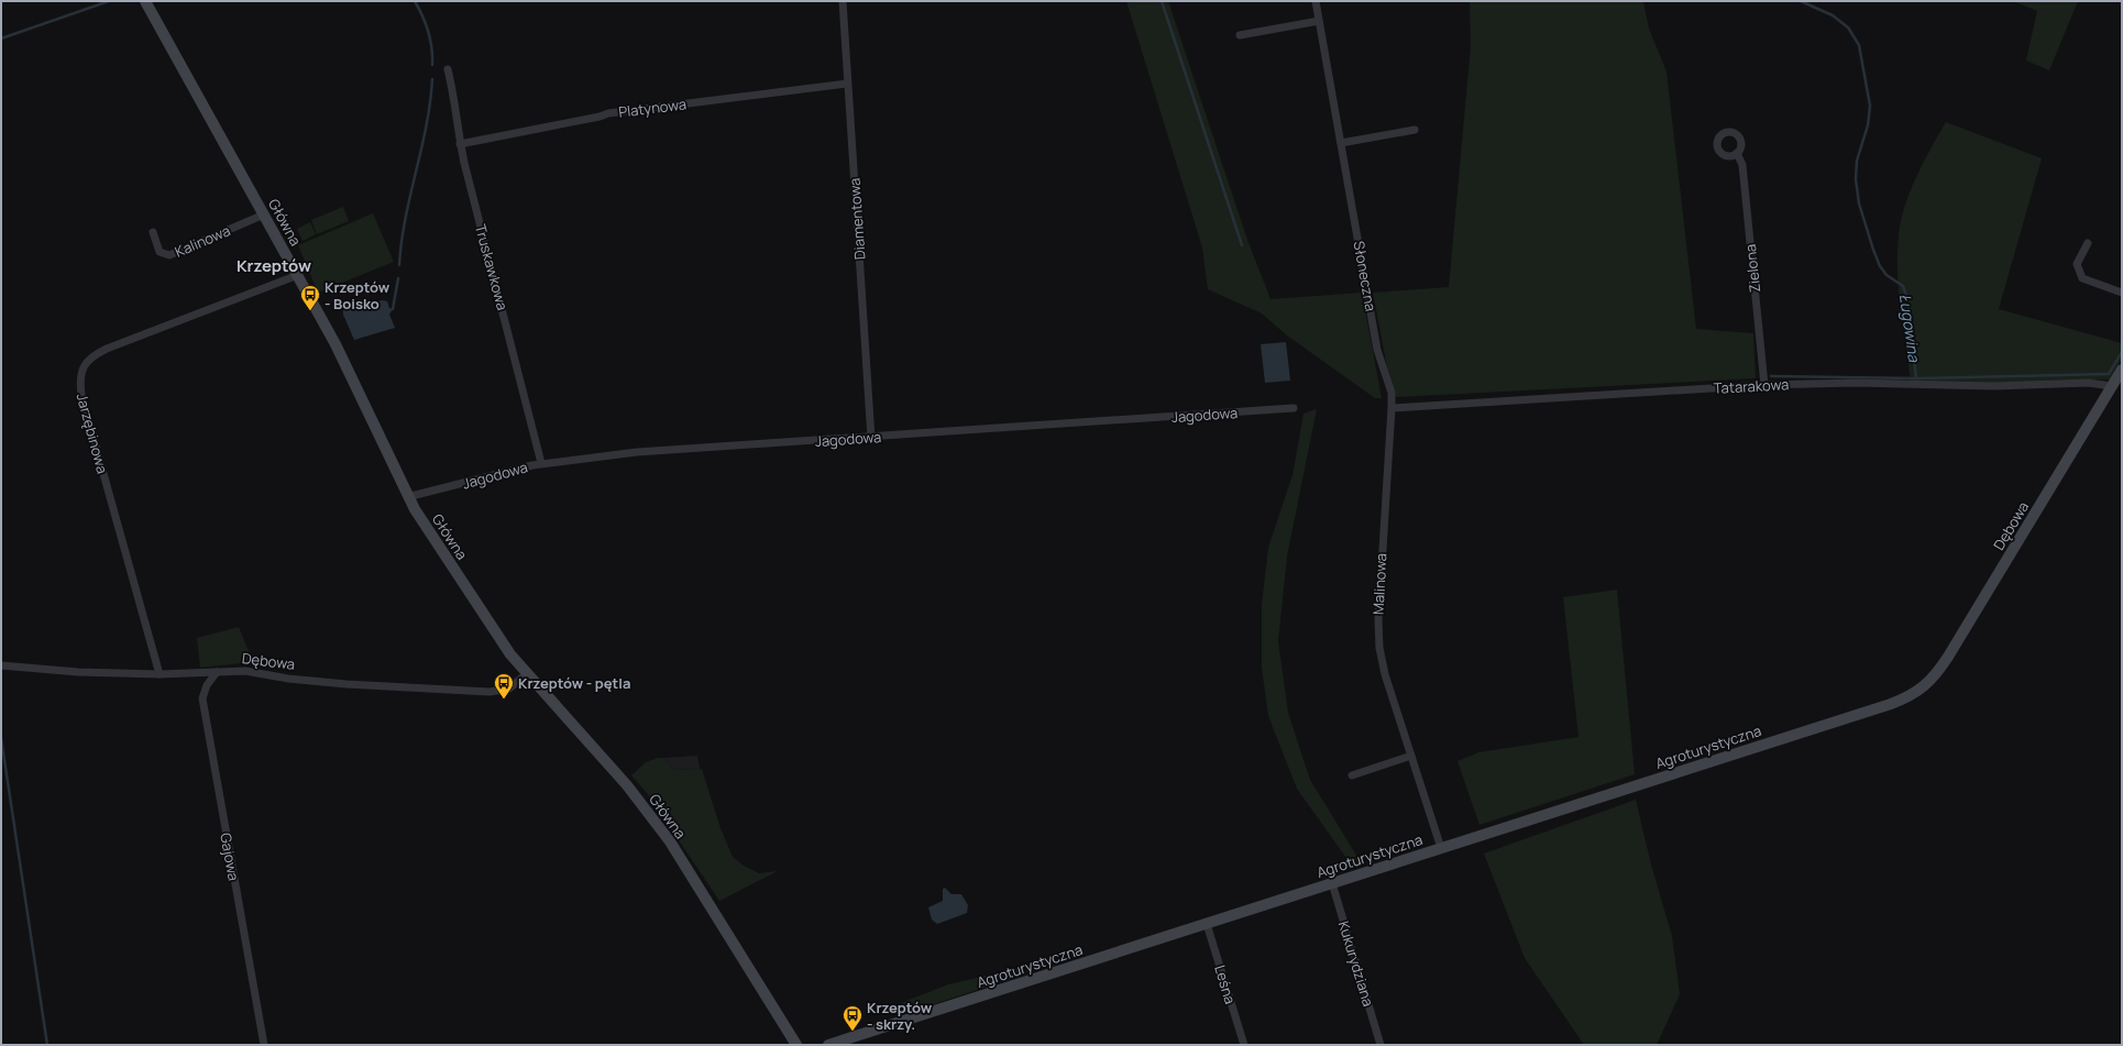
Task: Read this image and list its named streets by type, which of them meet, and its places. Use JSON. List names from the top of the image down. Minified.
{"streets":{"street":["Platynowa","Diamentowa","Główna","Kalinowa","Truskawkowa","Zielona","Słoneczna","Tatarakowa","Jagodowa","Jarzębinowa","Dębowa","Malinowa","Agroturystyczna","Gajowa","Kukurydziana","Leśna"]},"crossings":[["Platynowa","Diamentowa"],["Platynowa","Truskawkowa"],["Diamentowa","Jagodowa"],["Główna","Kalinowa"],["Główna","Jagodowa"],["Główna","Jarzębinowa"],["Główna","Dębowa"],["Truskawkowa","Jagodowa"],["Zielona","Tatarakowa"],["Słoneczna","Tatarakowa"],["Słoneczna","Malinowa"],["Tatarakowa","Dębowa"],["Tatarakowa","Malinowa"],["Jarzębinowa","Dębowa"],["Dębowa","Agroturystyczna"],["Dębowa","Gajowa"],["Malinowa","Agroturystyczna"],["Agroturystyczna","Kukurydziana"],["Agroturystyczna","Leśna"]],"districts":["Krzeptów"],"water":["Ługowina"],"places":{"bus stop":["Krzeptów - Boisko","Krzeptów - pętla","Krzeptów - skrzy."]}}
